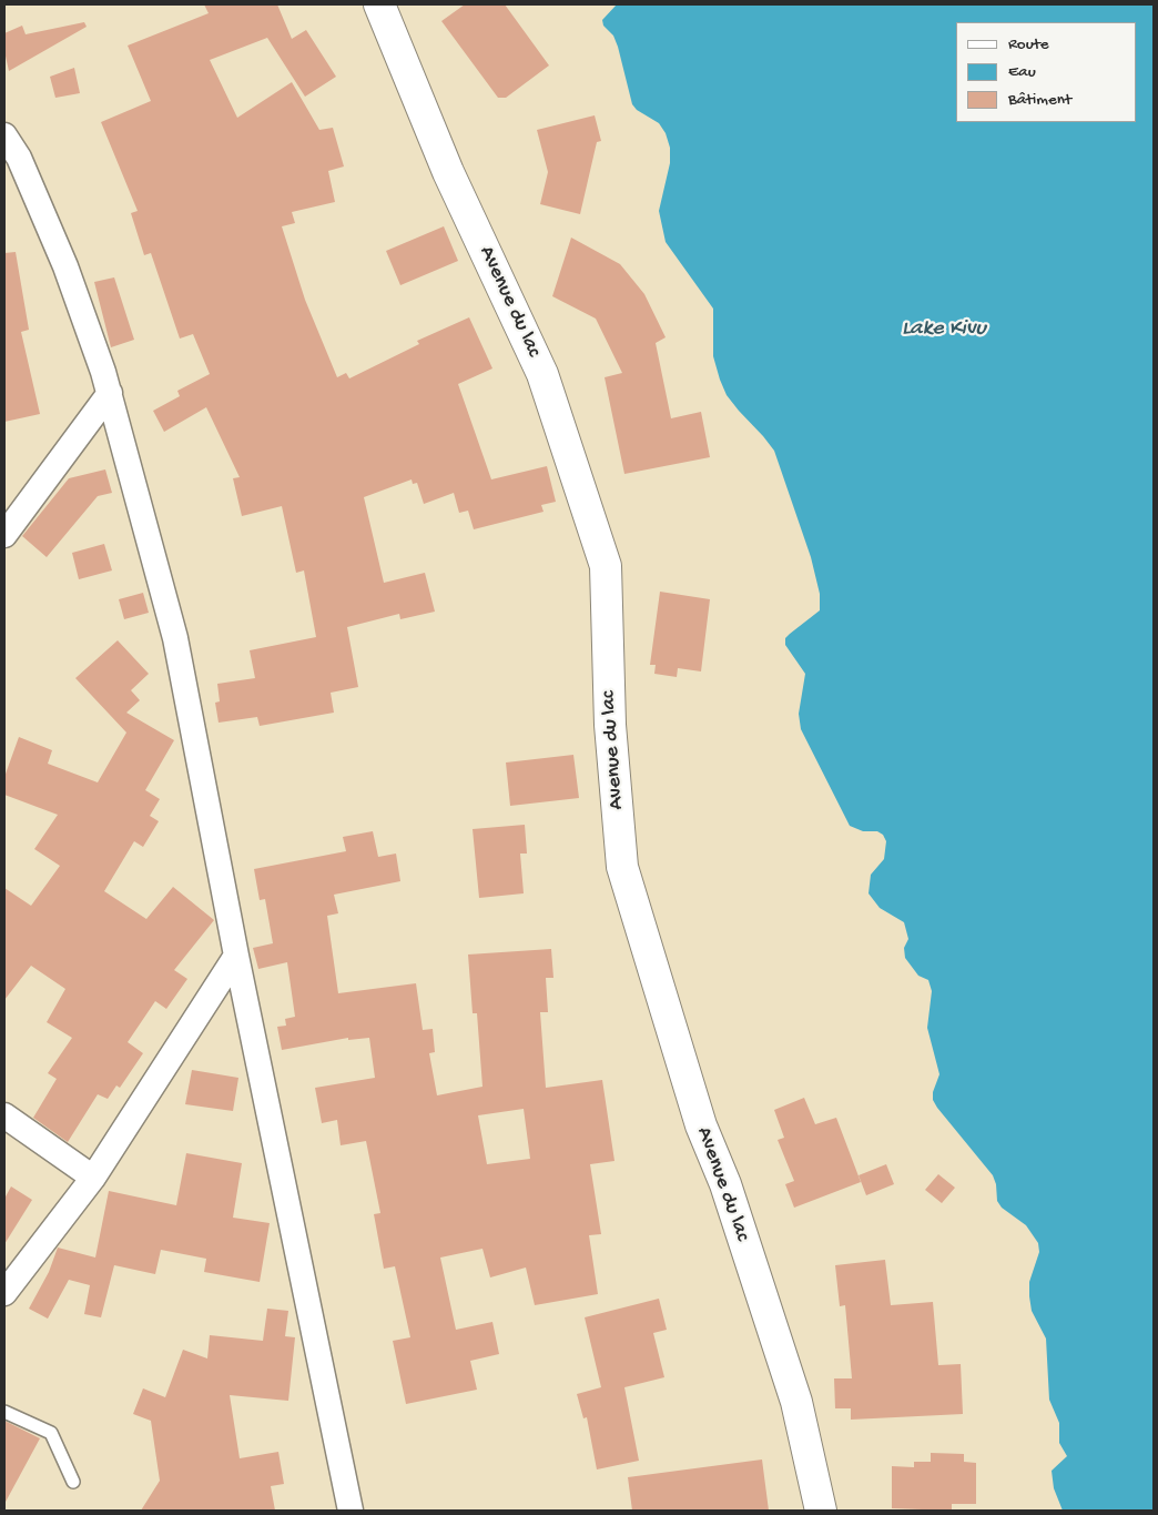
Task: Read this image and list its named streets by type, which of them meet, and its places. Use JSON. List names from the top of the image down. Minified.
{"streets":{"main road":["Avenue du lac"]},"water":["Lake Kivu"],"legend":["Route","Eau","Bâtiment"]}
